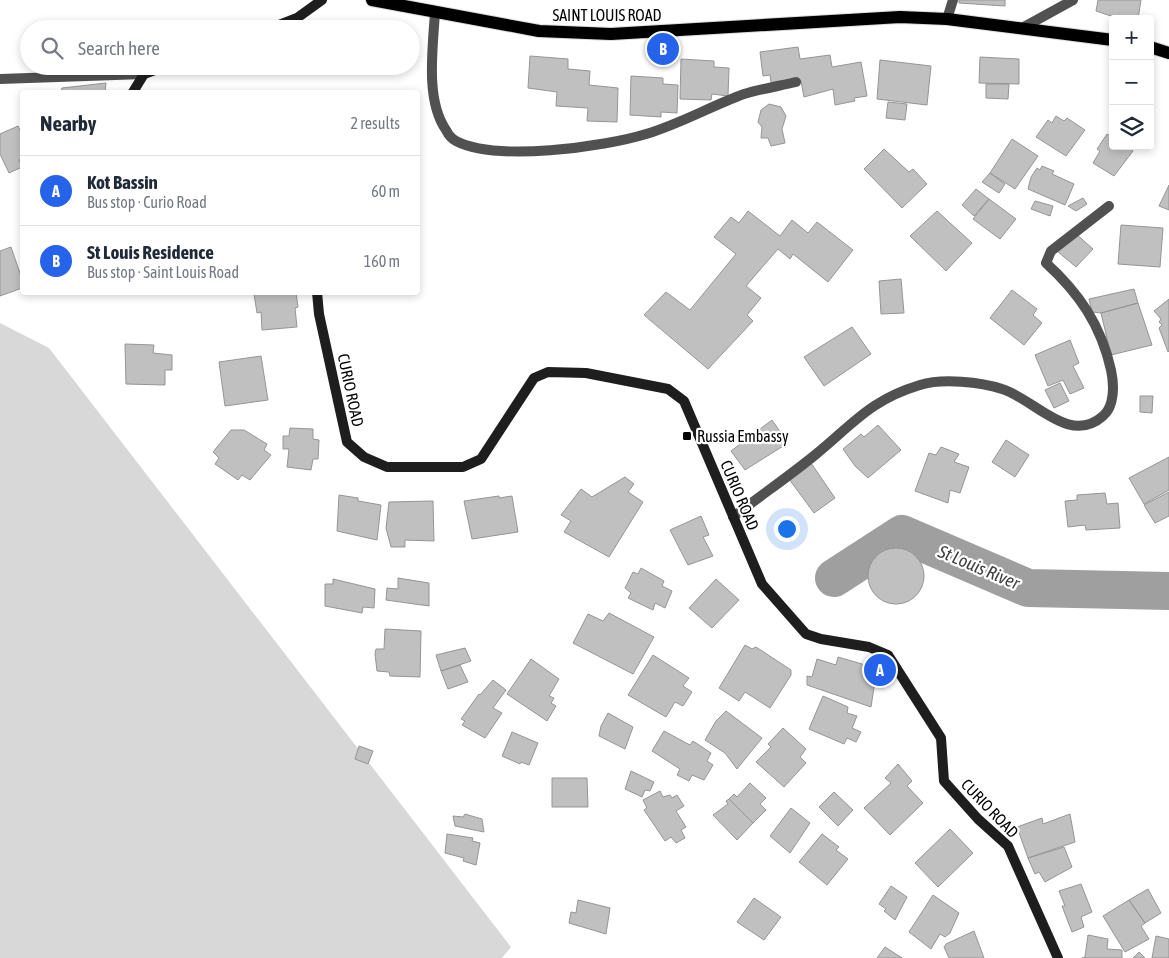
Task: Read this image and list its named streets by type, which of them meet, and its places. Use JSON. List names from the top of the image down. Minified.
{"streets":{"main road":["SAINT LOUIS ROAD","CURIO ROAD"]},"water":["St Louis River"],"places":{"transit":["Russia Embassy"]},"page":{"map_buttons":["+","−"],"search":"Search here","pins":["B","A"],"heading":["Nearby","2 results"],"list":[{"mark":"A","name":"Kot Bassin","note":"Bus stop · Curio Road","value":"60 m"},{"mark":"B","name":"St Louis Residence","note":"Bus stop · Saint Louis Road","value":"160 m"}]}}
